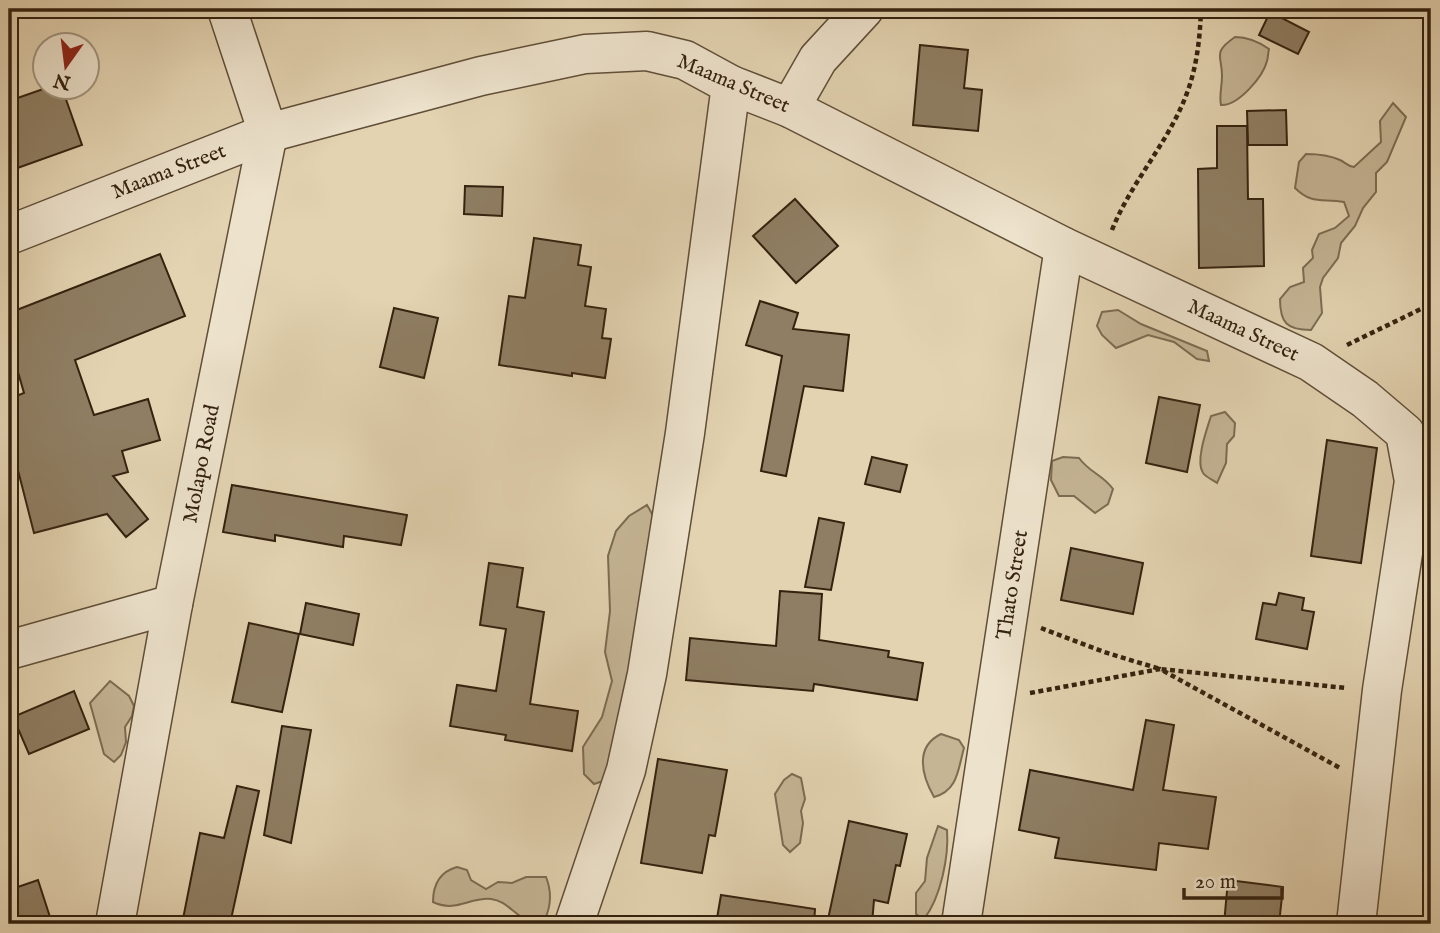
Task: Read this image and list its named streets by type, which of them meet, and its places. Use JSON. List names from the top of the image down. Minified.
{"streets":{"street":["Maama Street","Molapo Road","Thato Street"]},"crossings":[["Maama Street","Molapo Road"],["Maama Street","Thato Street"]],"scale_bar":"20 m","north":"bottom"}
